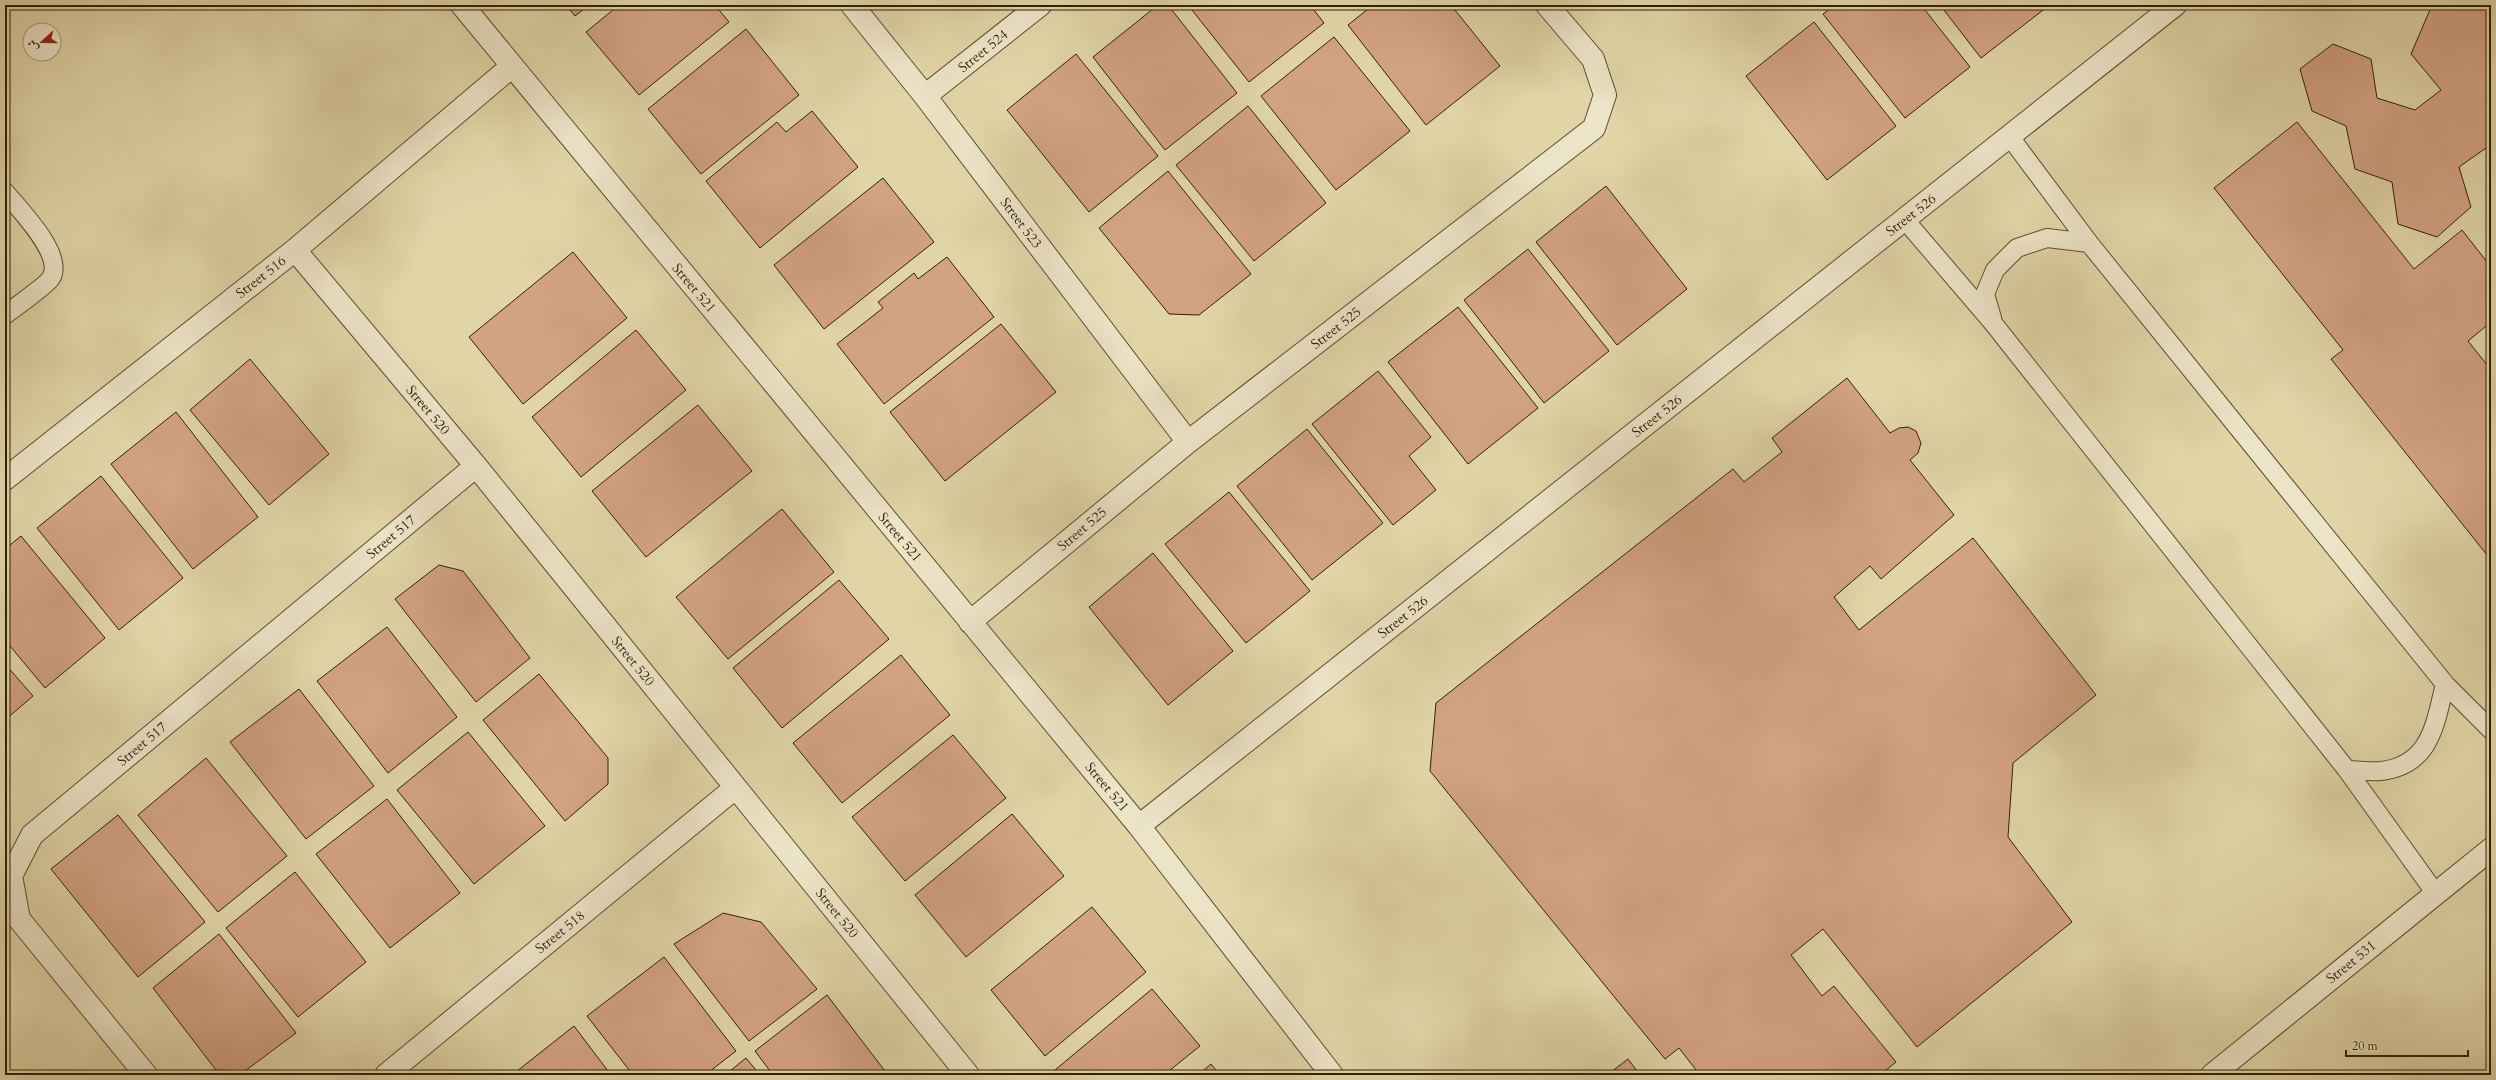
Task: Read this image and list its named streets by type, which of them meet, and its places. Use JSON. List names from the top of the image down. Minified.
{"streets":{"street":["Street 524","Street 526","Street 523","Street 516","Street 521","Street 525","Street 520","Street 517","Street 518","Street 531"]},"crossings":[["Street 524","Street 523"],["Street 526","Street 521"],["Street 523","Street 525"],["Street 516","Street 521"],["Street 516","Street 520"],["Street 521","Street 525"],["Street 520","Street 517"],["Street 520","Street 518"]],"scale_bar":"20 m","north":"left"}
